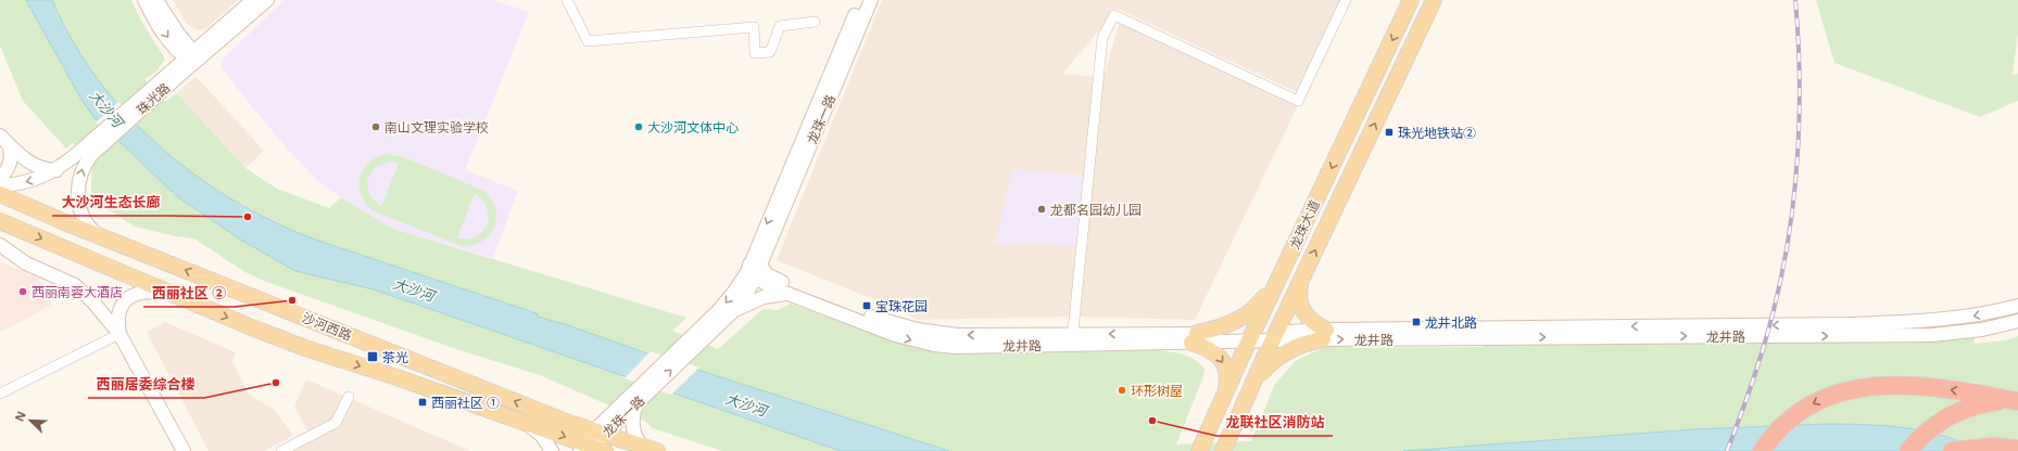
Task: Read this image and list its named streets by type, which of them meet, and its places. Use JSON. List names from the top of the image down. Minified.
{"streets":{"main road":["龙珠大道","沙河西路"],"street":["珠光路","龙珠一路","龙井路"]},"crossings":[["珠光路","沙河西路"],["龙珠一路","沙河西路"],["龙珠一路","龙井路"],["龙珠大道","龙井路"]],"water":["大沙河"],"places":{"other":["南山文理实验学校","大沙河文体中心","龙都名园幼儿园","大沙河生态长廊","西丽南蓉大酒店","西丽社区 ②","西丽居委综合楼","环形树屋","龙联社区消防站"],"transit":["珠光地铁站②","宝珠花园","龙井北路","茶光","西丽社区 ①"]},"north":"top left"}
